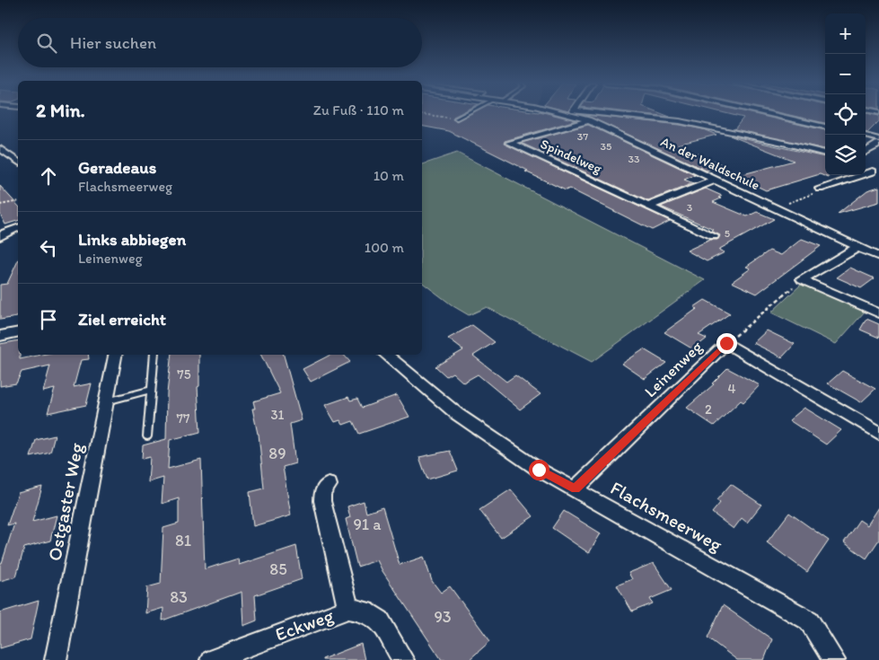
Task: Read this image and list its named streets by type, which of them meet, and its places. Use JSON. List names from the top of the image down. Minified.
{"streets":{"street":["Spindelweg","An der Waldschule","Leinenweg","Ostgaster Weg","Flachsmeerweg","Eckweg"]},"crossings":[["Spindelweg","An der Waldschule"],["Leinenweg","Flachsmeerweg"]],"house_numbers":["37","35","33","3","5","75","4","2","31","77","89","91 a","81","85","83","93"],"page":{"map_buttons":["+","−"],"search":"Hier suchen","heading":["2 Min.","Zu Fuß · 110 m"],"list":[["Geradeaus","Flachsmeerweg","10 m"],["Links abbiegen","Leinenweg","100 m"],"Ziel erreicht"]}}
